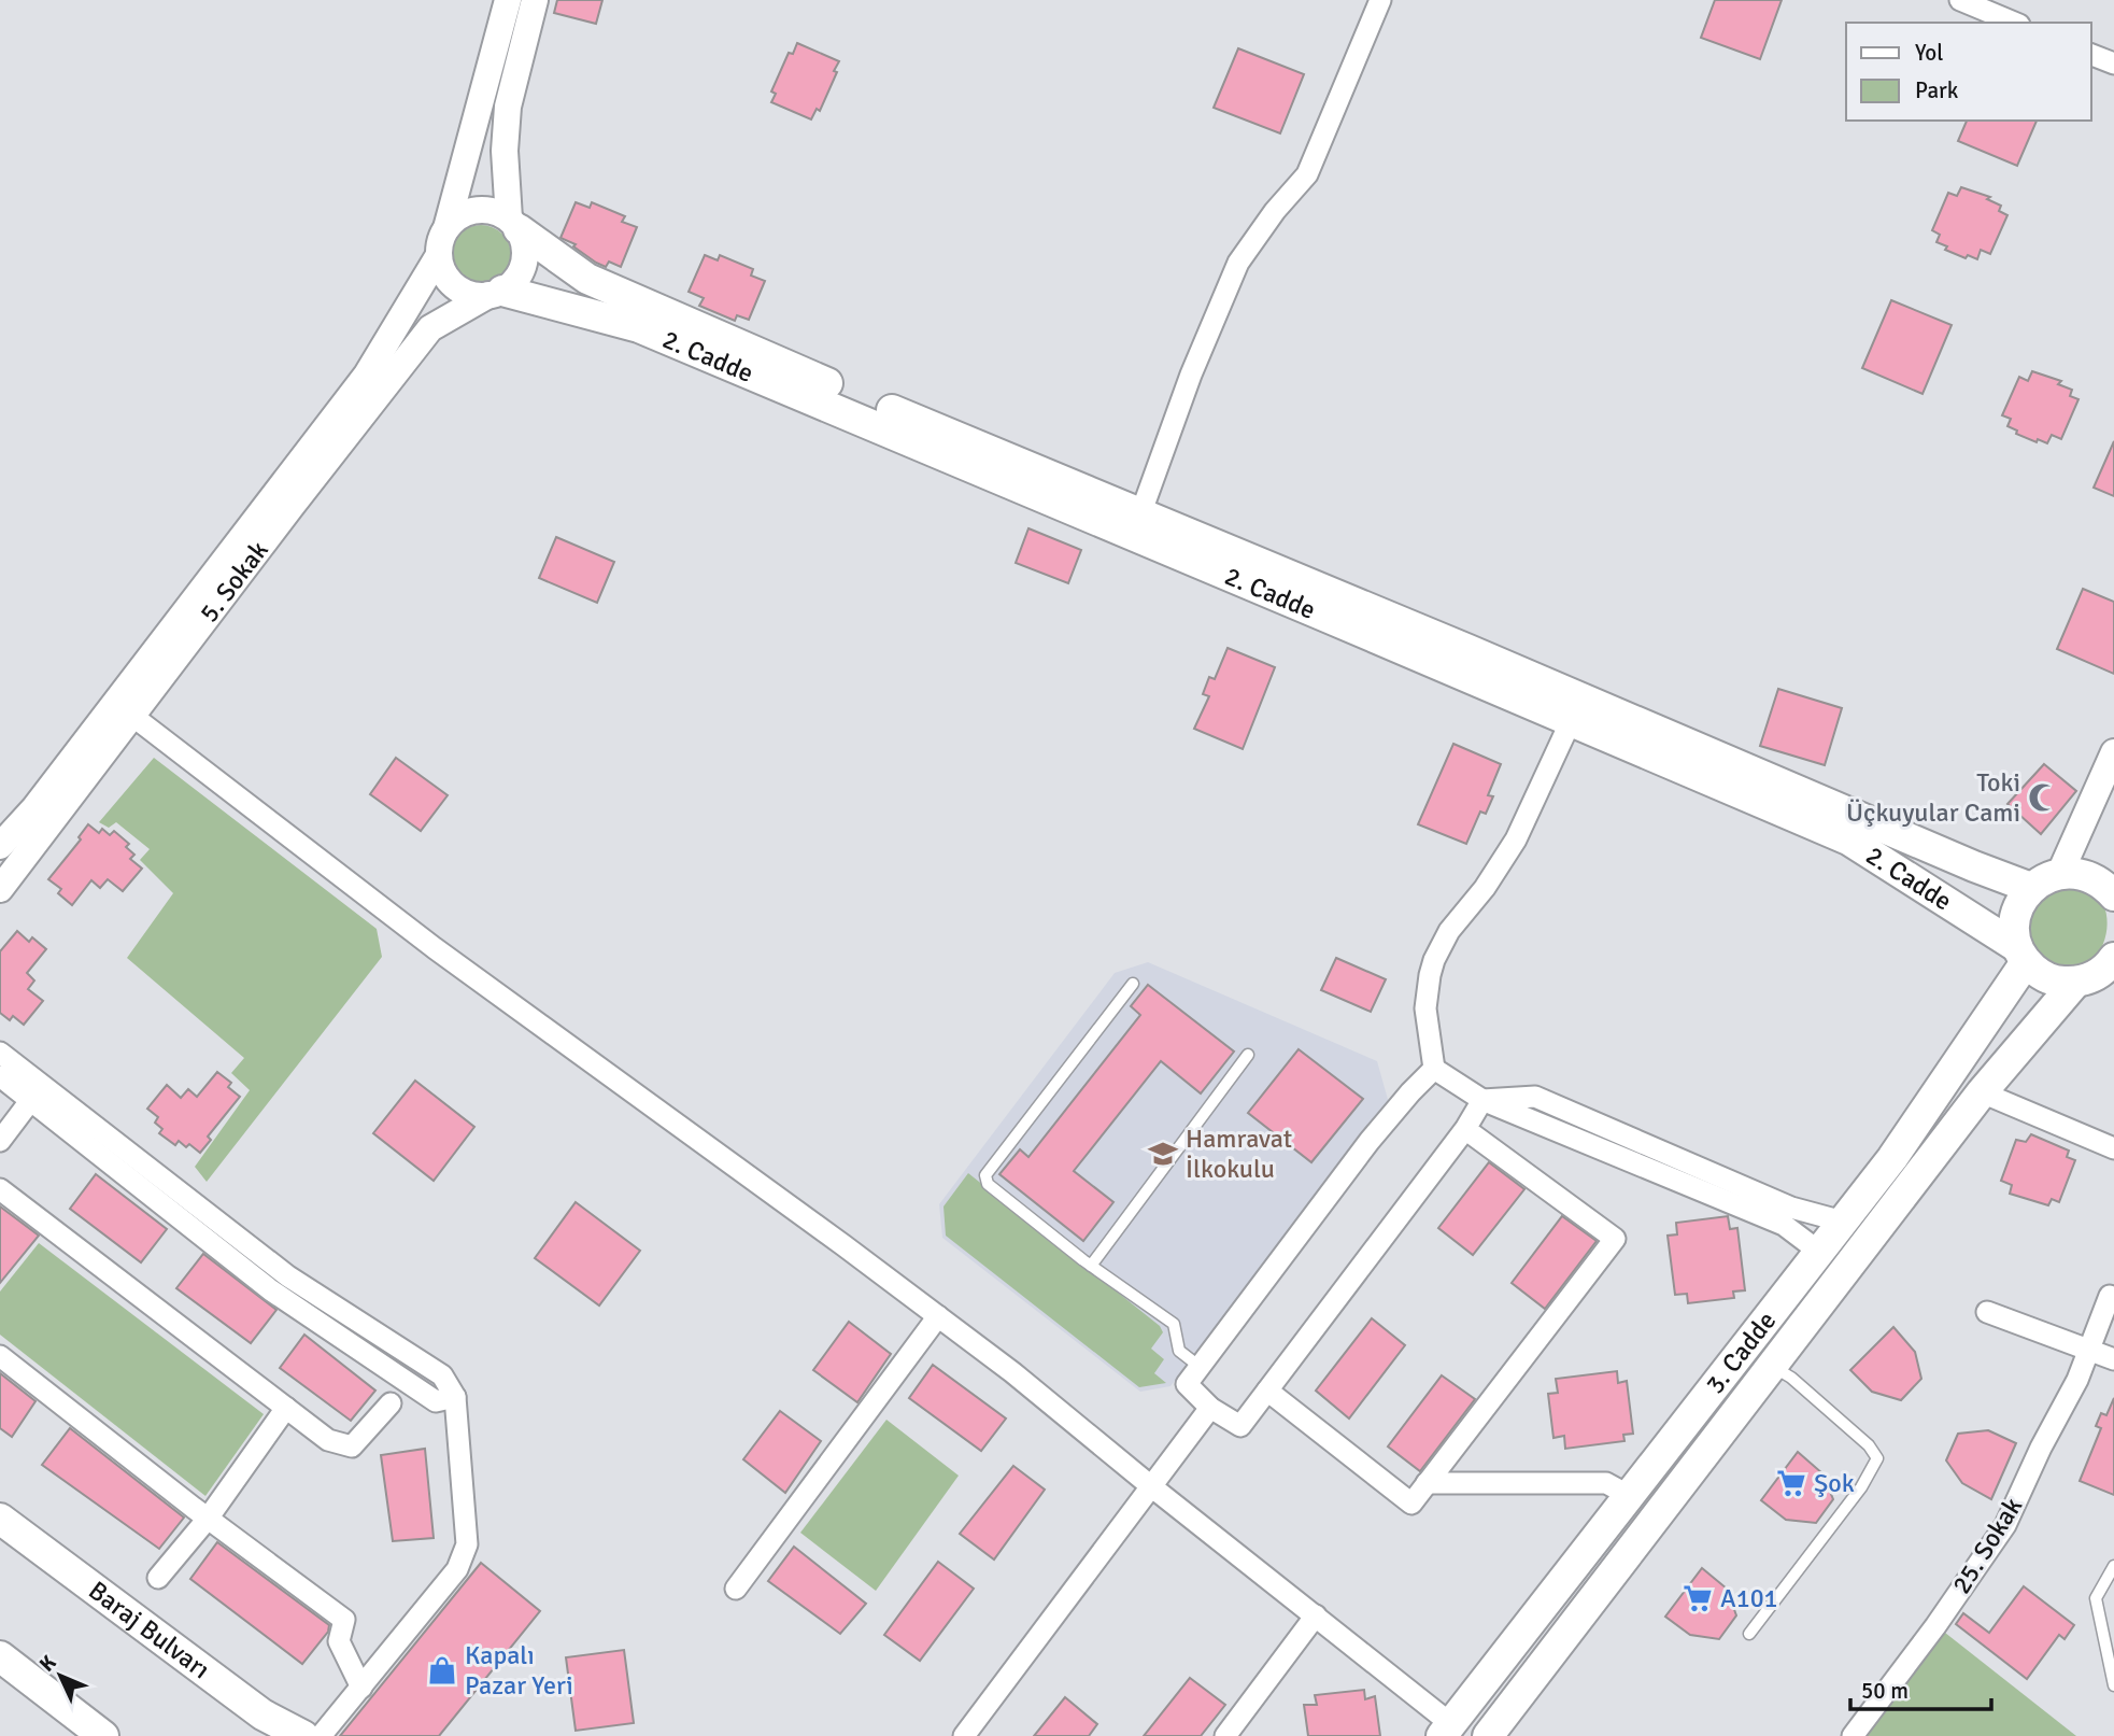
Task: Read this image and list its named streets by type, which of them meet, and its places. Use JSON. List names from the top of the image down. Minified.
{"streets":{"main road":["2. Cadde","3. Cadde","Baraj Bulvarı"],"street":["5. Sokak","25. Sokak"]},"crossings":[["2. Cadde","5. Sokak"],["2. Cadde","3. Cadde"]],"places":{"mosque":["Toki Üçkuyular Cami"],"school or university":["Hamravat İlkokulu"],"supermarket":["Şok","A101"],"shop":["Kapalı Pazar Yeri"]},"legend":["Yol","Park"],"scale_bar":"50 m","north":"top left"}
